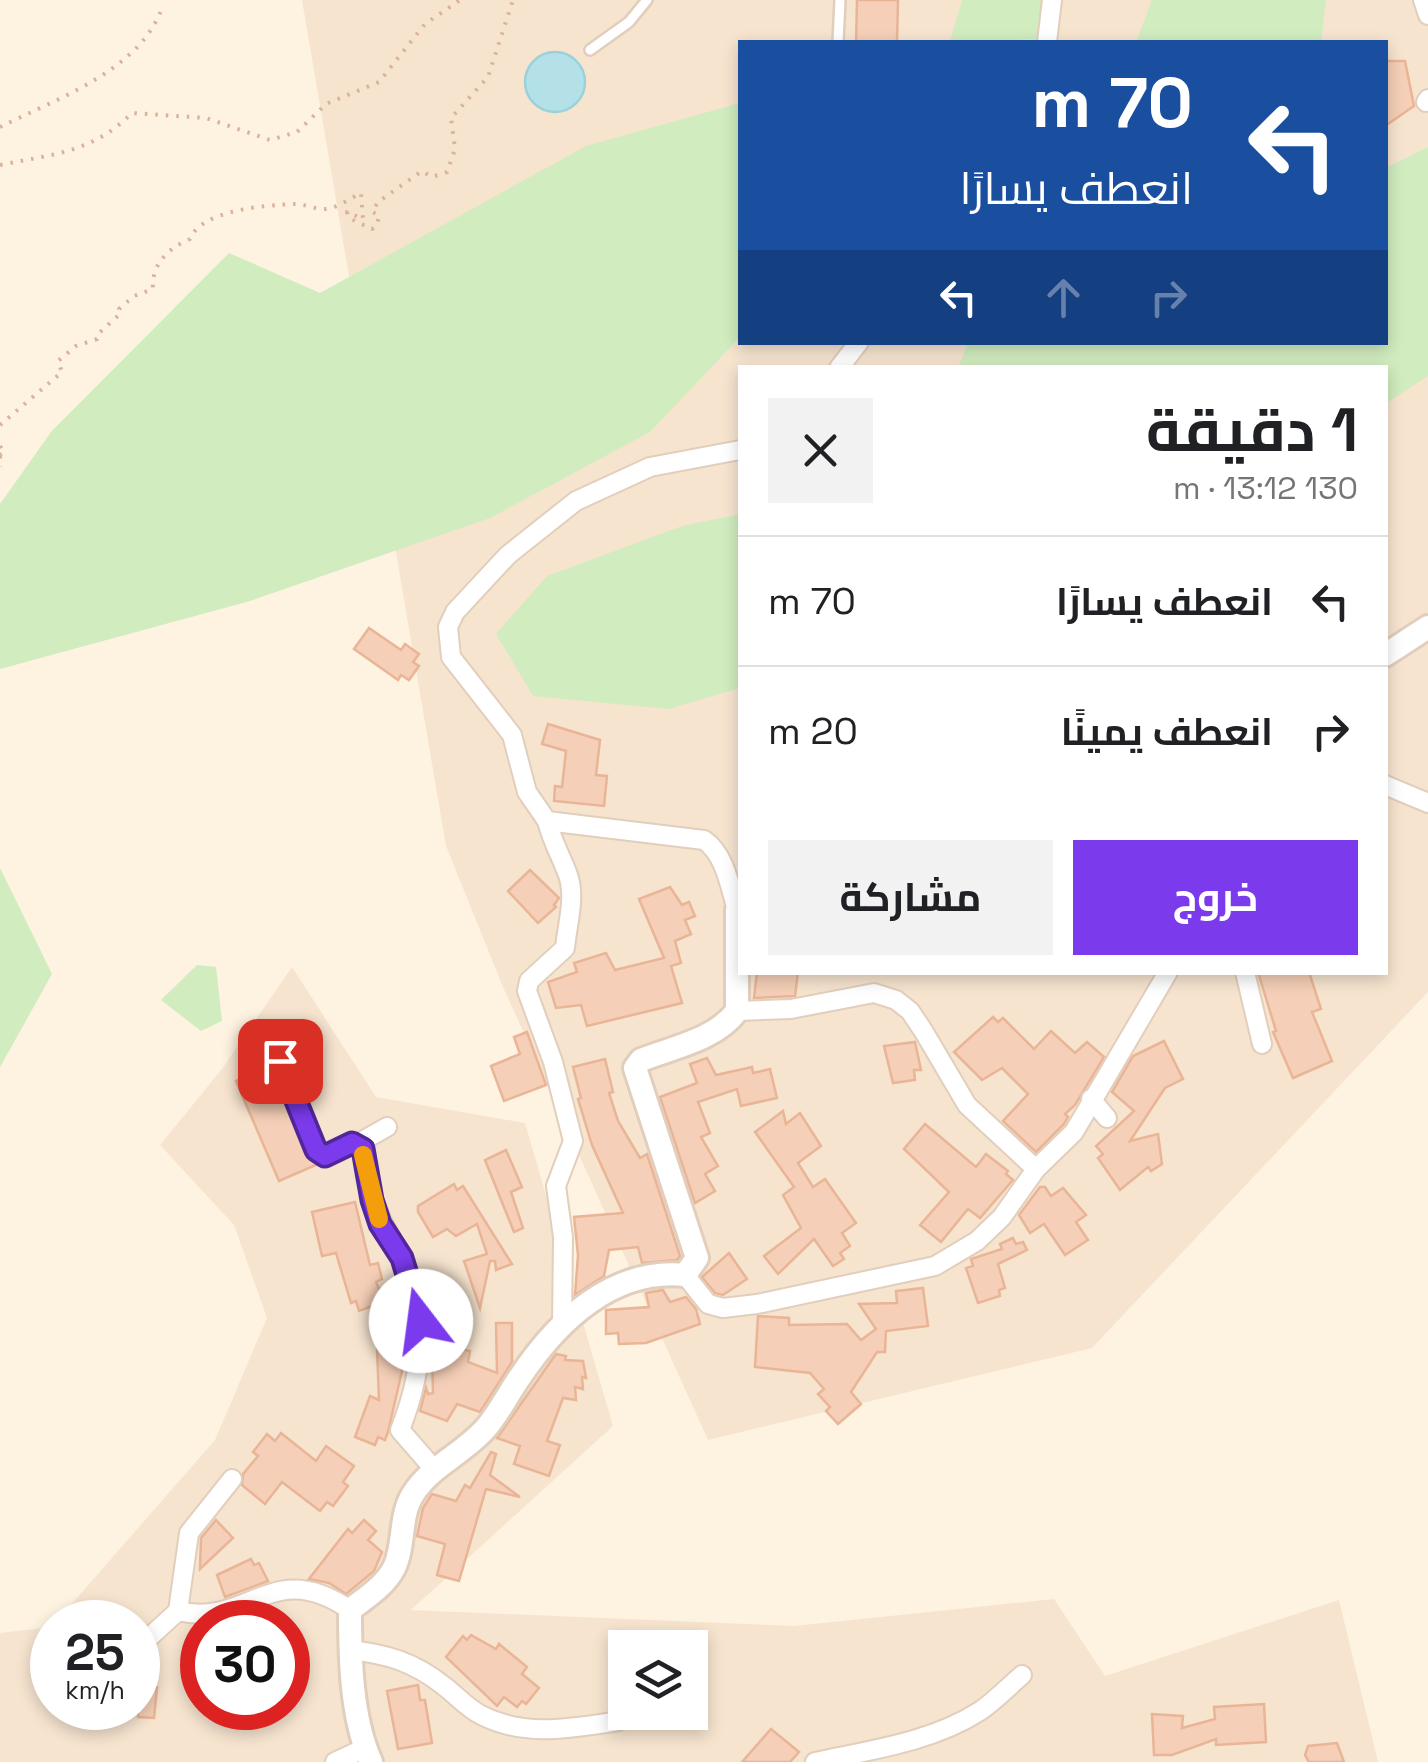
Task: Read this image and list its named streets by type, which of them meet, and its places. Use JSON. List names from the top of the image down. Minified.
{"page":{"turn":["70 m","انعطف يسارًا"],"heading":["1 دقيقة","130 m · 13:12"],"list":[{"name":"انعطف يسارًا","value":"70 m"},{"name":"انعطف يمينًا","value":"20 m"}],"buttons":["خروج","مشاركة"],"speed":"25 km/h","limit":"30"}}
